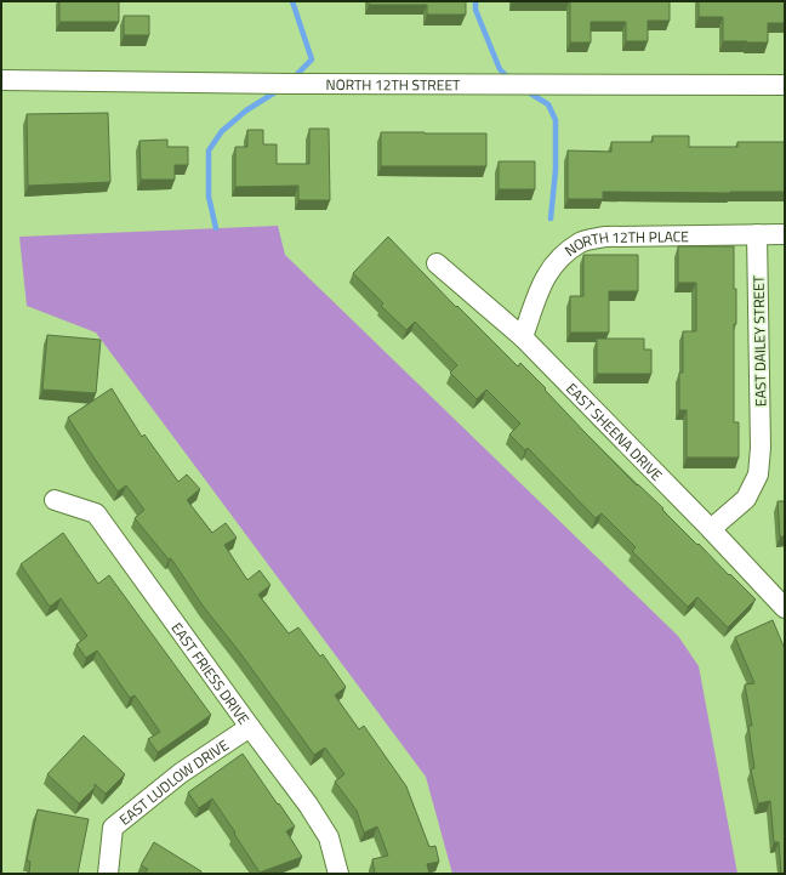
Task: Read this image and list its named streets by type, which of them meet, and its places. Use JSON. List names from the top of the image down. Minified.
{"streets":{"street":["NORTH 12TH STREET","NORTH 12TH PLACE","EAST DAILEY STREET","EAST SHEENA DRIVE","EAST FRIESS DRIVE","EAST LUDLOW DRIVE"]},"crossings":[["NORTH 12TH PLACE","EAST DAILEY STREET"],["NORTH 12TH PLACE","EAST SHEENA DRIVE"],["EAST DAILEY STREET","EAST SHEENA DRIVE"],["EAST FRIESS DRIVE","EAST LUDLOW DRIVE"]]}
